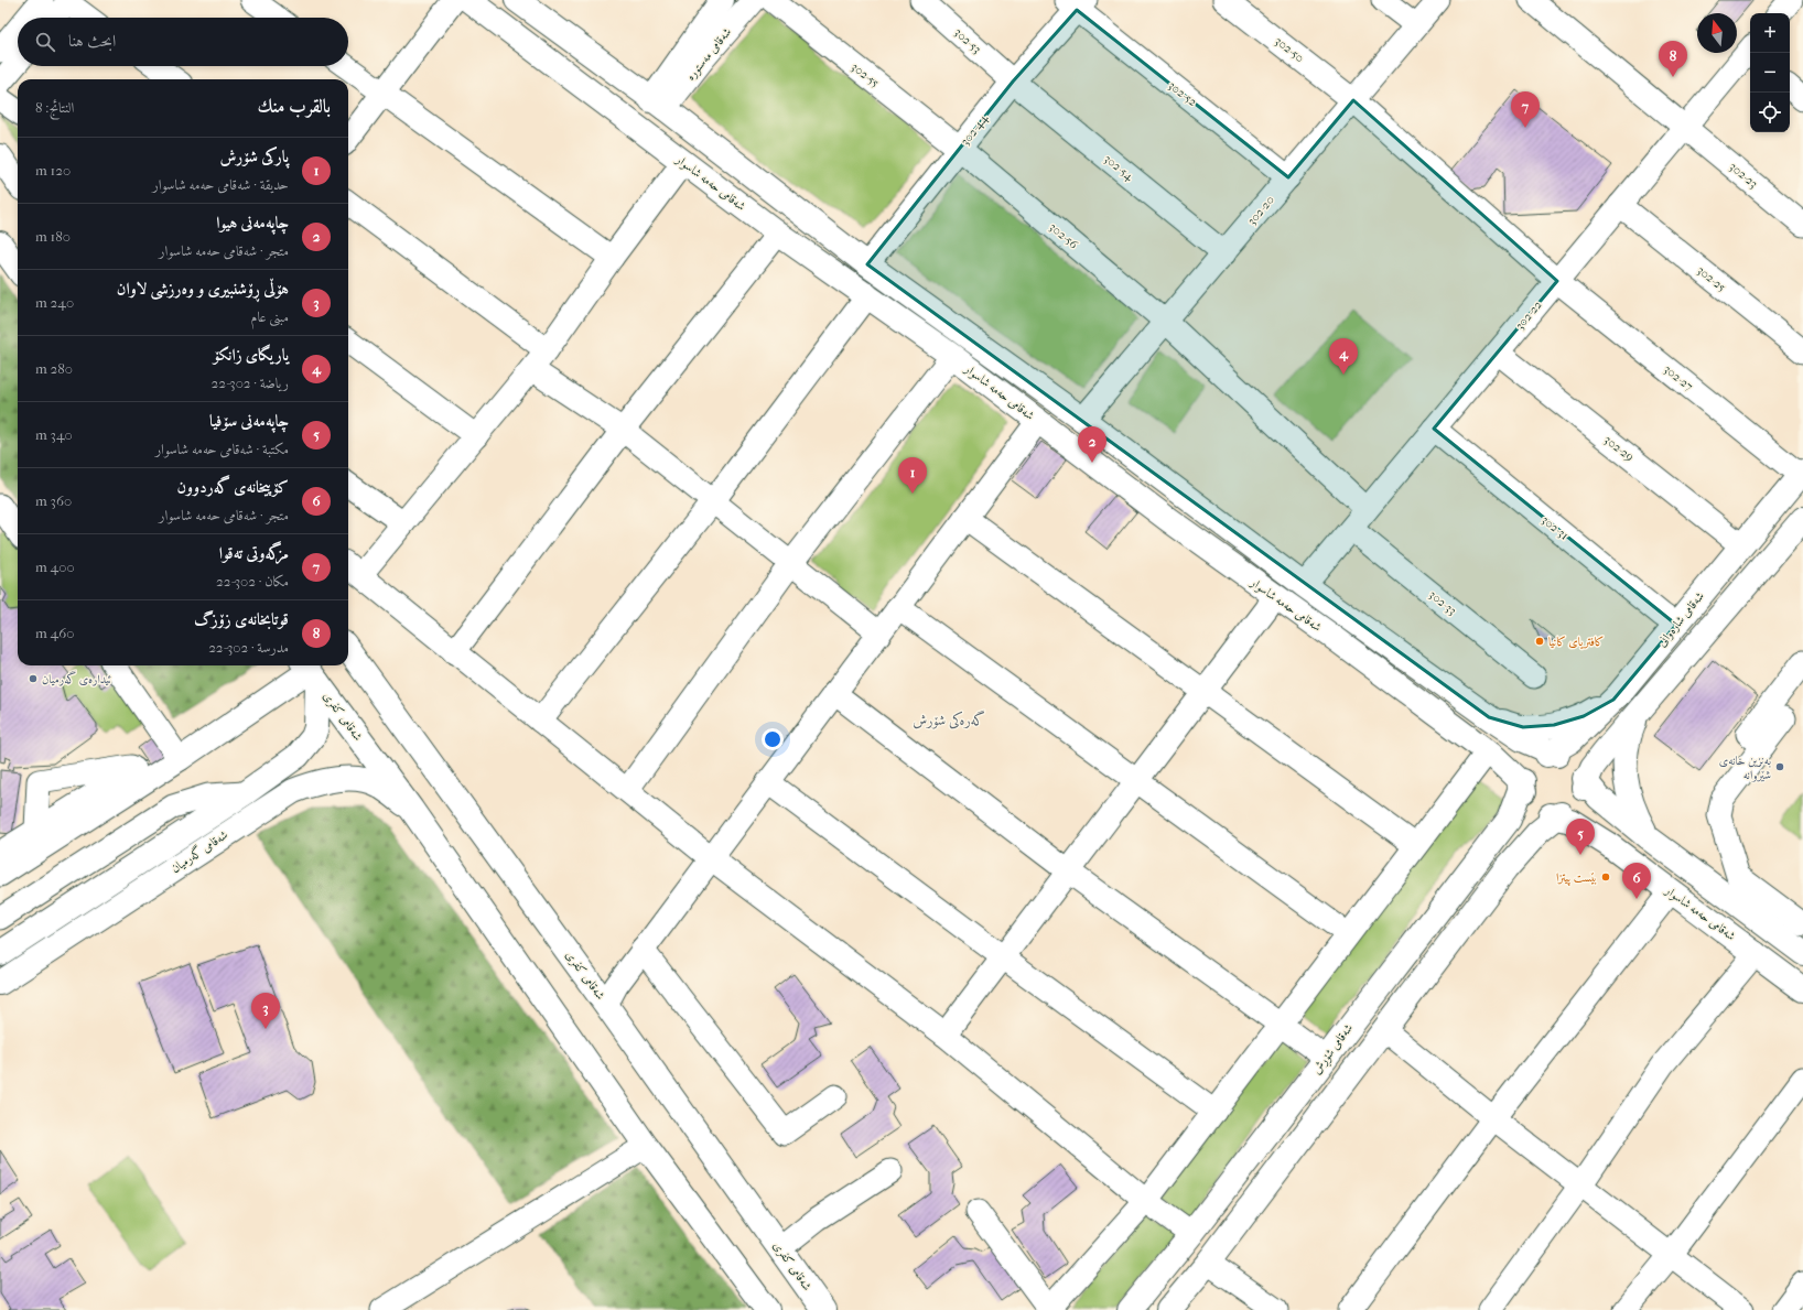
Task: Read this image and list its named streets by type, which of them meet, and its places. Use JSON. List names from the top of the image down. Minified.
{"streets":{"main road":["شەقامی مەستورە","شەقامی حەمە شاسوار","شەقامی شارەوانی","شەقامی کفری","شەقامی گەرمیان","شەقامی شۆڕش"],"street":["302-53","302-50","302-55","302-52","302-44","302-54","302-23","302-20","302-56","302-25","302-22","302-27","302-29","302-31","302-33"]},"crossings":[["302-53","302-44"],["302-53","302-54"],["302-50","302-20"],["302-50","302-22"],["302-50","302-27"],["302-55","302-44"],["302-55","302-56"],["302-52","302-44"],["302-52","302-20"],["302-44","302-54"],["302-44","302-56"],["302-54","302-20"],["302-23","302-22"],["شەقامی حەمە شاسوار","شەقامی شارەوانی"],["شەقامی حەمە شاسوار","شەقامی شۆڕش"],["302-20","302-56"],["302-56","302-22"],["302-25","302-22"],["302-22","302-27"],["302-22","302-29"],["302-22","302-31"],["302-22","302-33"],["302-27","شەقامی شارەوانی"],["302-29","شەقامی شارەوانی"],["302-31","شەقامی شارەوانی"],["شەقامی شارەوانی","شەقامی شۆڕش"],["شەقامی کفری","شەقامی گەرمیان"]],"districts":["گەرەکی شۆرش"],"places":["کافتریای کانیا","ئیدارەی گەرمیان","بەنزین خانەی شێروانە","بێست پیتزا"],"north":"top","page":{"map_buttons":["+","−"],"search":"ابحث هنا","pins":["8","7","4","2","1","5","6","3"],"heading":["بالقرب منك","النتائج: 8"],"list":[{"mark":"1","name":"پارکی شۆرش","note":"حديقة · شەقامی حەمە شاسوار","value":"120 m"},{"mark":"2","name":"چاپەمەنی هیوا","note":"متجر · شەقامی حەمە شاسوار","value":"180 m"},{"mark":"3","name":"هۆڵی ڕۆشنبیری و وەرزشی لاوان","note":"مبنى عام","value":"240 m"},{"mark":"4","name":"یاریگای زانکۆ","note":"رياضة · 302-22","value":"280 m"},{"mark":"5","name":"چاپەمەنی سۆفیا","note":"مكتبة · شەقامی حەمە شاسوار","value":"340 m"},{"mark":"6","name":"کۆپیخانەی گەردوون","note":"متجر · شەقامی حەمە شاسوار","value":"360 m"},{"mark":"7","name":"مزگه‌وتی ته‌قوا","note":"مكان · 302-22","value":"400 m"},{"mark":"8","name":"قوتابخانه‌ی زۆزگ","note":"مدرسة · 302-22","value":"460 m"}]}}
